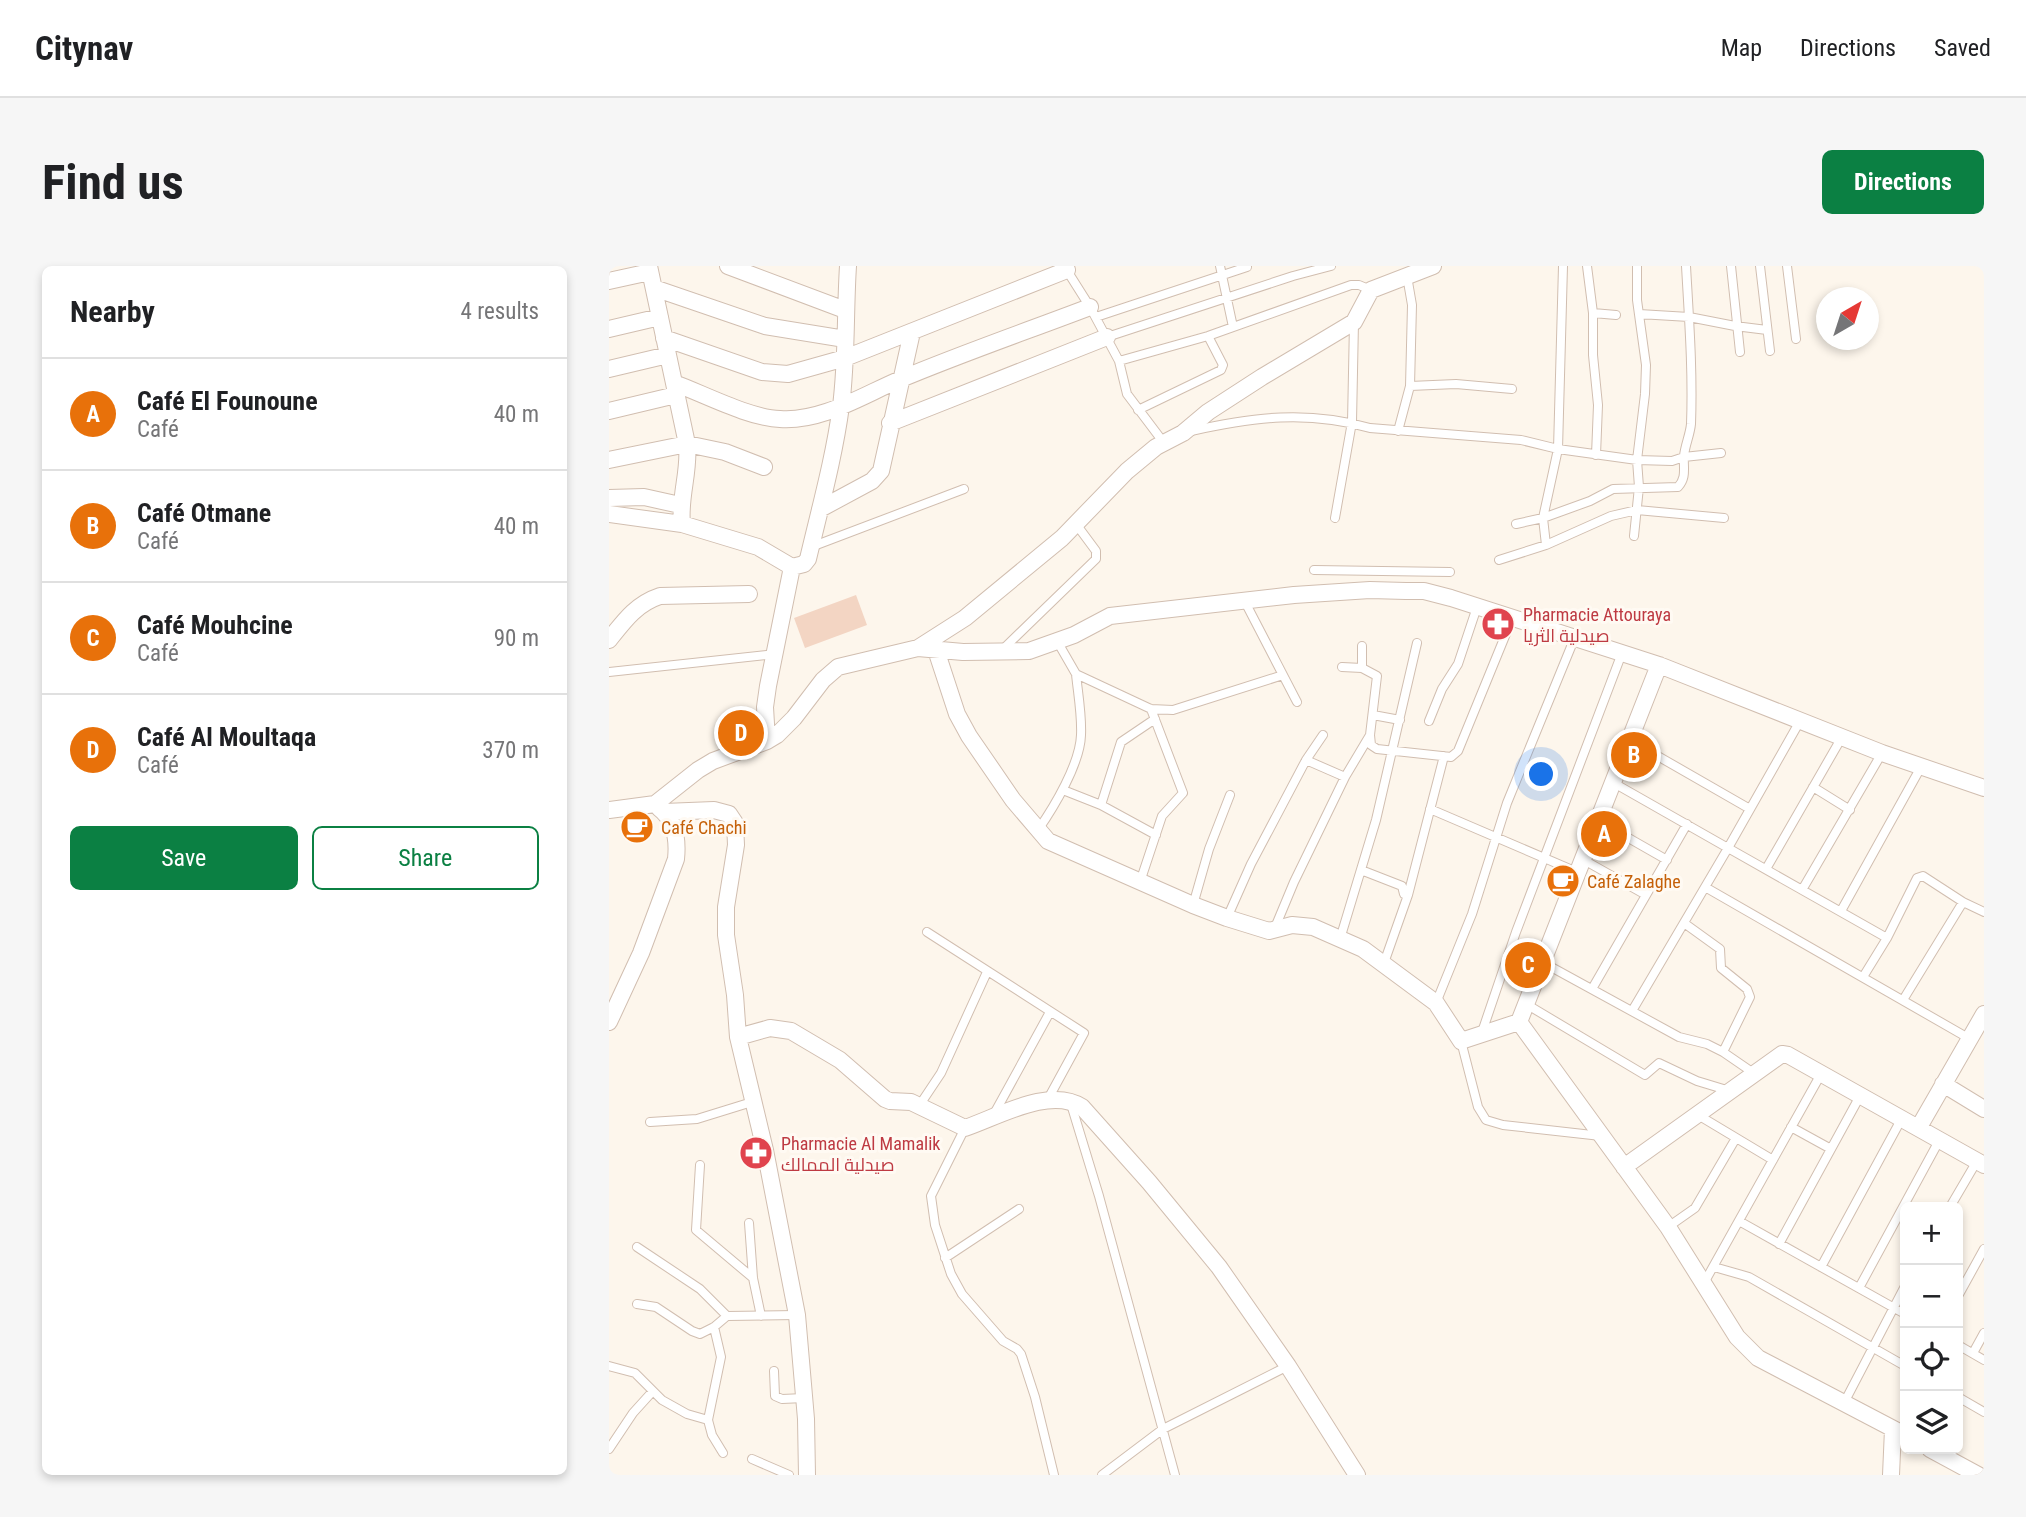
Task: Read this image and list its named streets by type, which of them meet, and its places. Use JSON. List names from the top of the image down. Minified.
{"places":{"pharmacy":["Pharmacie Attouraya صيدلية الثريا","Pharmacie Al Mamalik صيدلية الممالك"],"cafe":["Café Chachi","Café Zalaghe"]},"north":"top right","page":{"header":"Citynav","nav":["Map","Directions","Saved"],"buttons":["Directions",["Save","Share"]],"title":"Find us","heading":["Nearby","4 results"],"list":[{"mark":"A","name":"Café El Founoune","note":"Café","value":"40 m"},{"mark":"B","name":"Café Otmane","note":"Café","value":"40 m"},{"mark":"C","name":"Café Mouhcine","note":"Café","value":"90 m"},{"mark":"D","name":"Café Al Moultaqa","note":"Café","value":"370 m"}],"pins":["D","B","A","C"],"map_buttons":["+","−"]}}
